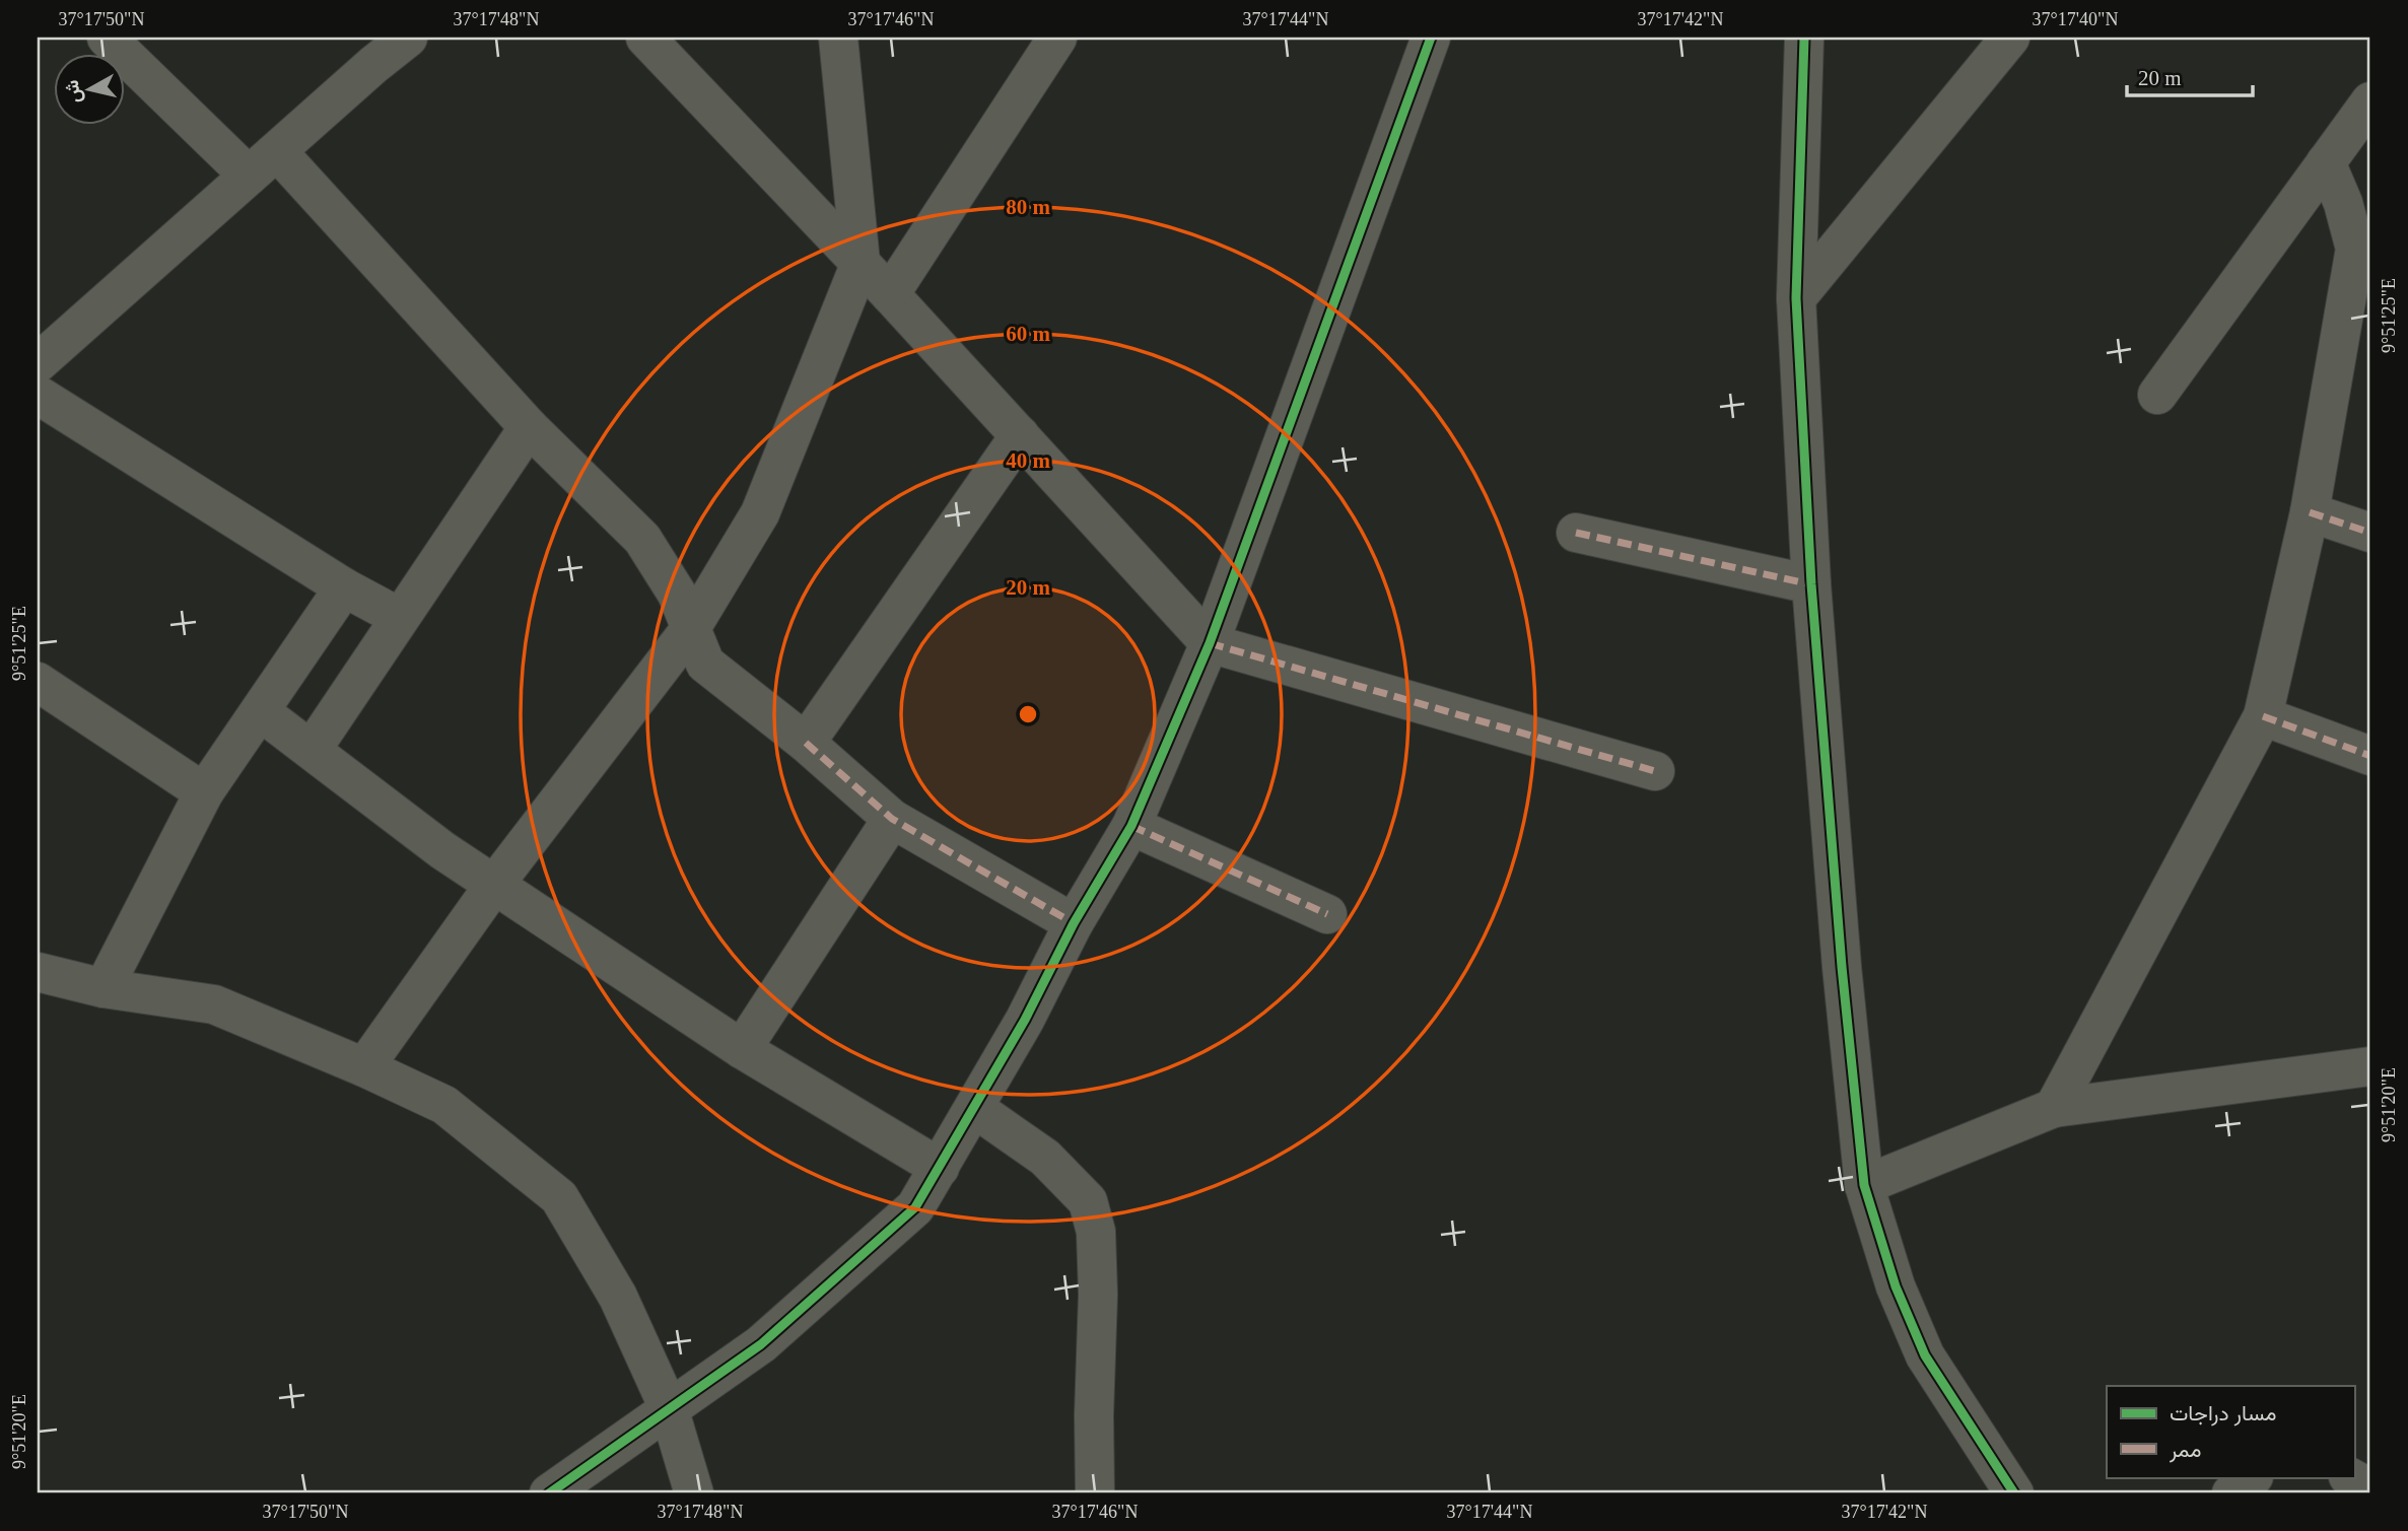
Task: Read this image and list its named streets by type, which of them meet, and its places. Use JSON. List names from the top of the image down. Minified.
{"legend":["مسار دراجات","ممر"],"scale_bar":"20 m","north":"left","coordinates":["37°17'50\"N","37°17'48\"N","37°17'46\"N","37°17'44\"N","37°17'42\"N","37°17'40\"N","9°51'25\"E","9°51'20\"E"],"rings":["80 m","60 m","40 m","20 m"]}
